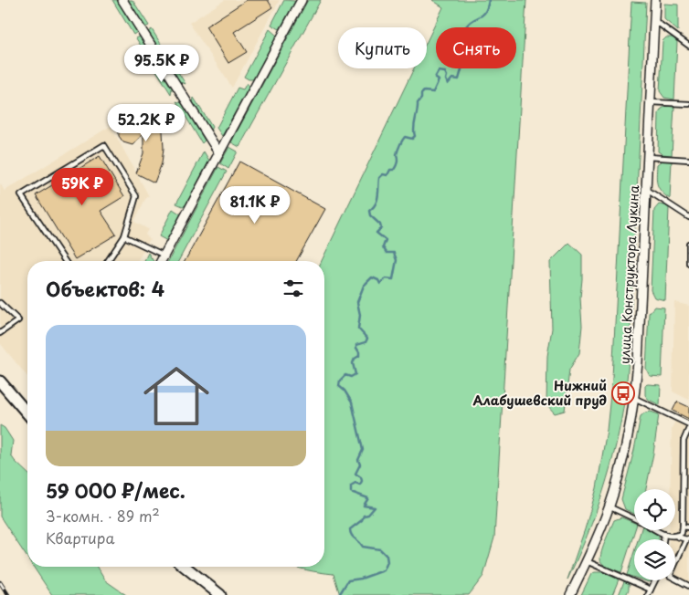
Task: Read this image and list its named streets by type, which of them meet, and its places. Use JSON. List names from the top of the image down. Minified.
{"streets":{"street":["улица Конструктора Лукина"]},"places":{"bus stop":["Нижний Алабушевский пруд"]},"page":{"chip":["Купить","Снять"],"price":["95.5K ₽","52.2K ₽","59K ₽","81.1K ₽"],"heading":"Объектов: 4","list":[{"name":"59 000 ₽/мес.","note":"3-комн. · 89 m² · Квартира"}]}}
